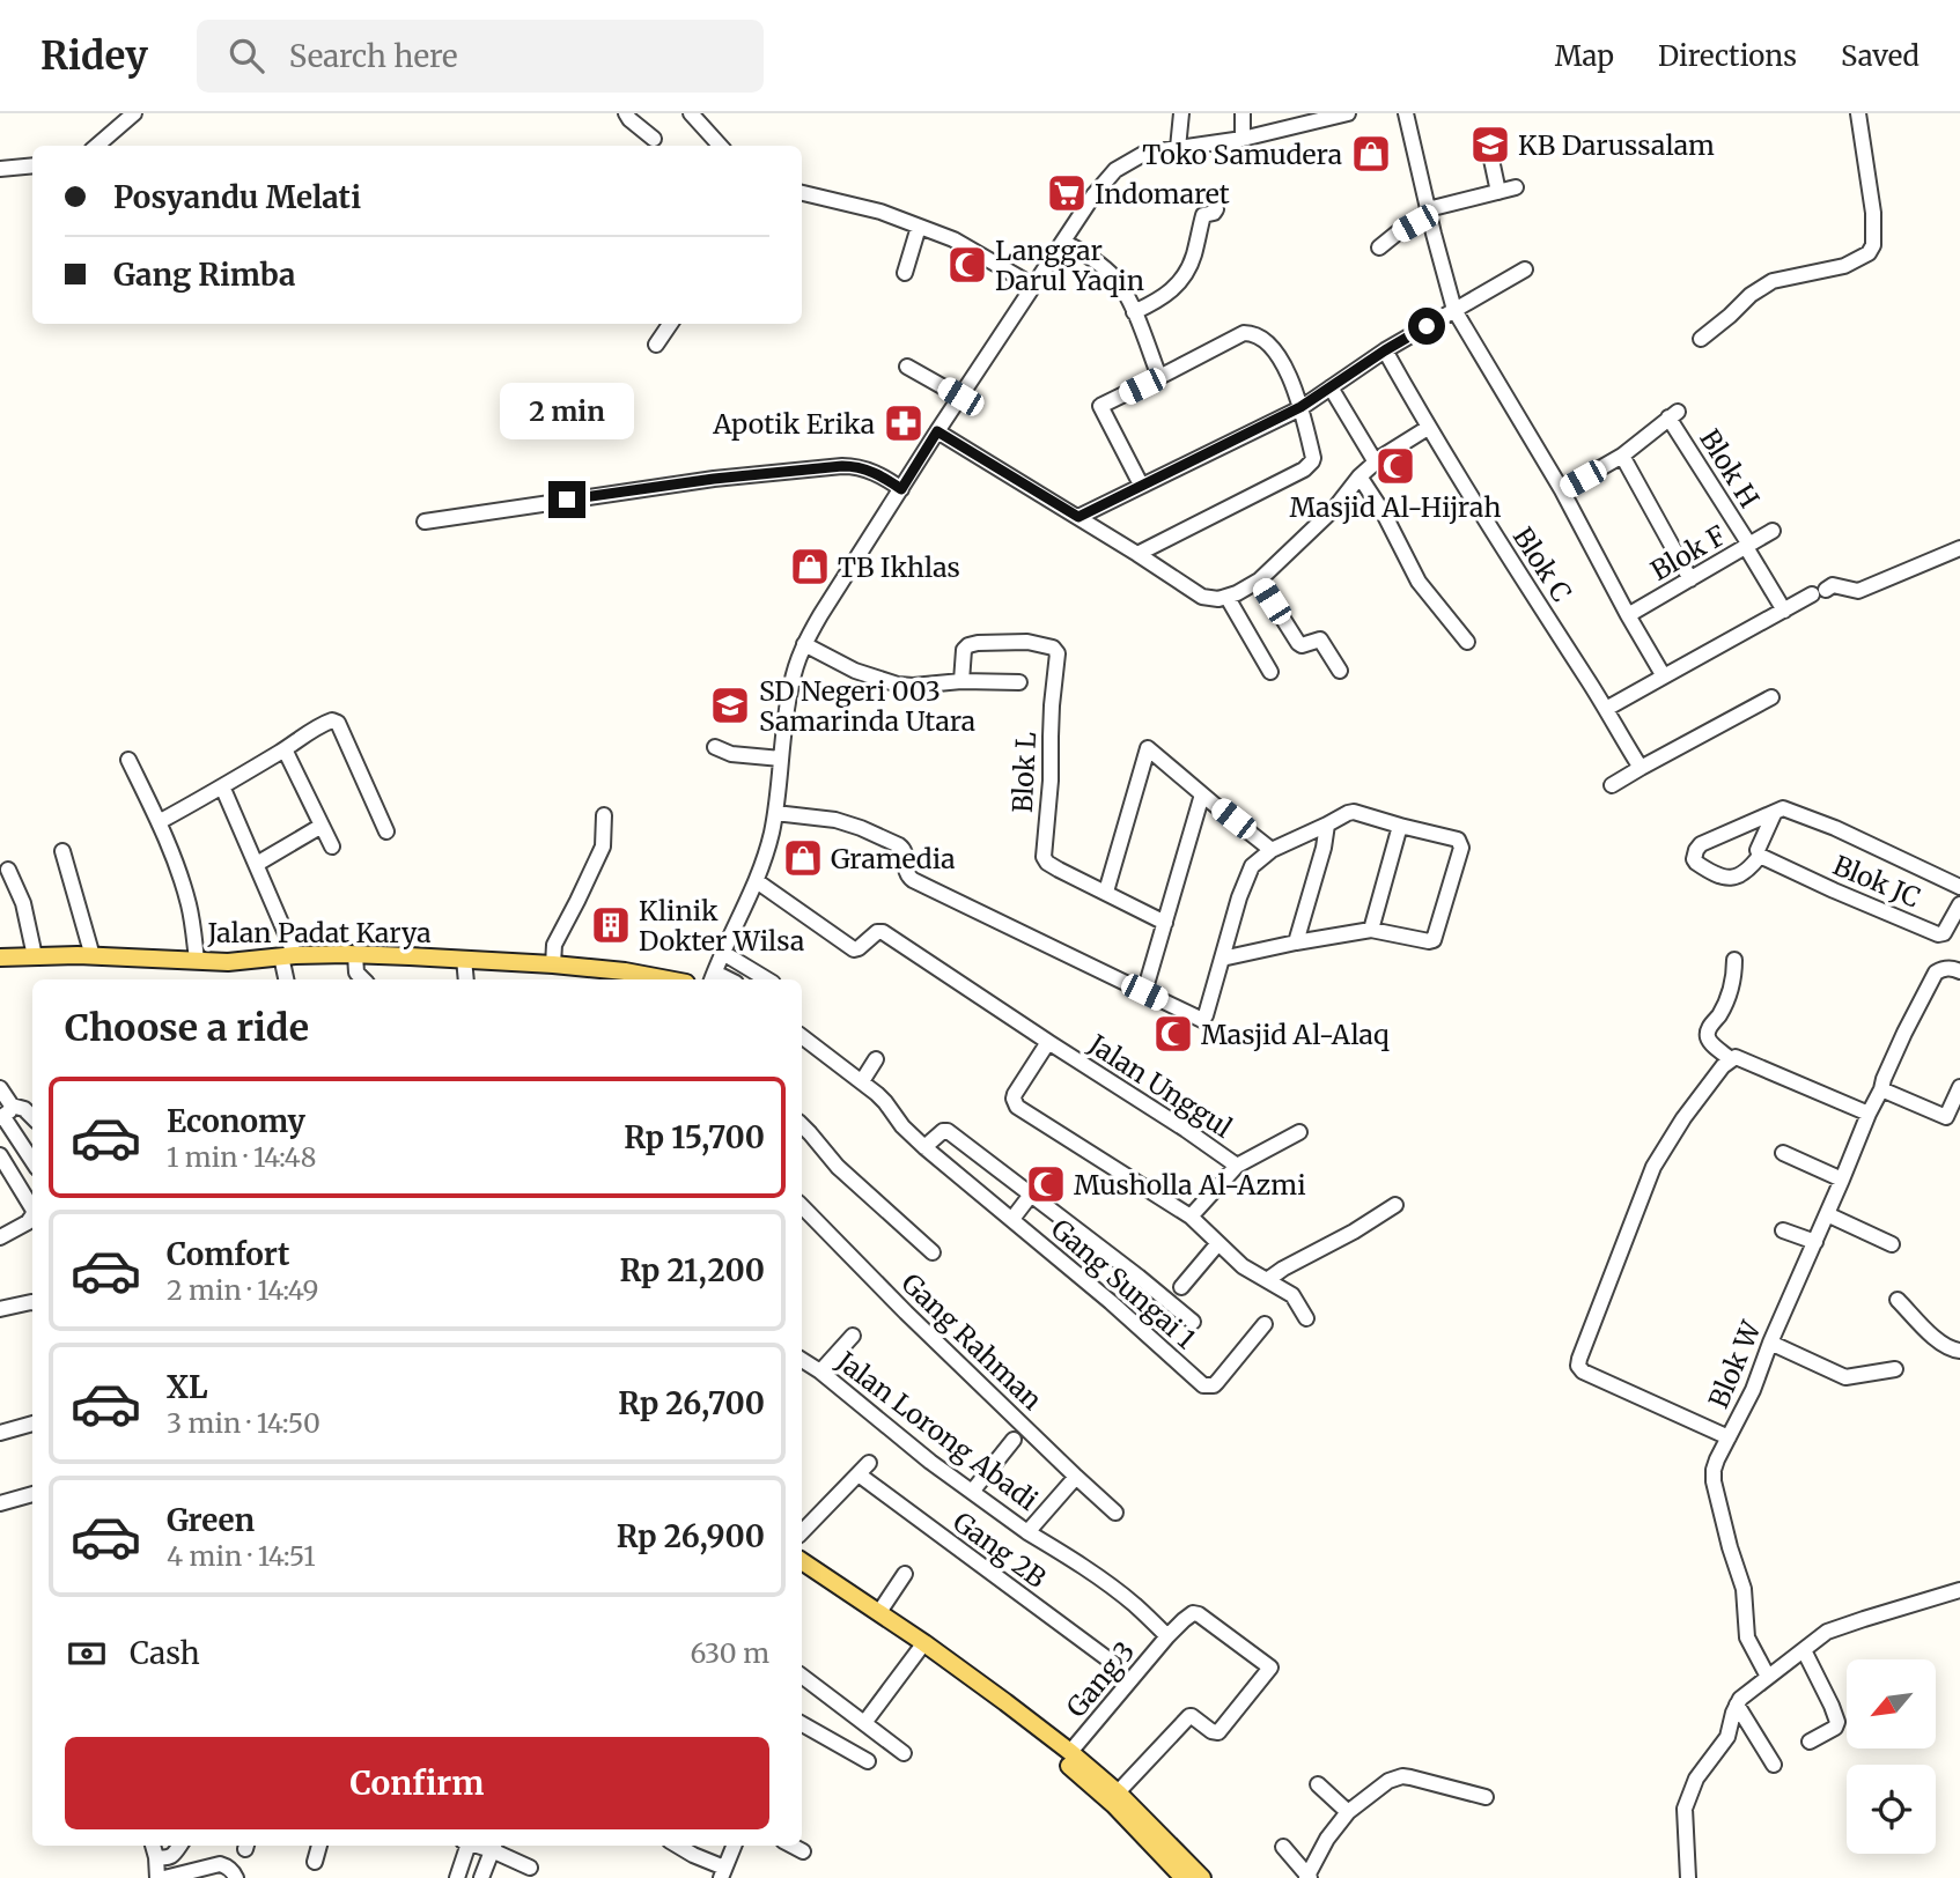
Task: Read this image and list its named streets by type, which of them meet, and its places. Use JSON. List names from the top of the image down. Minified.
{"streets":{"main road":["Jalan Padat Karya"],"street":["Blok H","Blok F","Blok C","Blok L","Blok JC","Jalan Unggul","Gang Sungai 1","Gang Rahman","Blok W","Jalan Lorong Abadi","Gang 2B","Gang 3"]},"crossings":[["Blok H","Blok F"],["Gang Rahman","Jalan Lorong Abadi"]],"places":{"school or university":["KB Darussalam","SD Negeri 003 Samarinda Utara"],"shop":["Toko Samudera","TB Ikhlas","Gramedia"],"supermarket":["Indomaret"],"mosque":["Langgar Darul Yaqin","Masjid Al-Hijrah","Masjid Al-Alaq","Musholla Al-Azmi"],"pharmacy":["Apotik Erika"],"building":["Klinik Dokter Wilsa"]},"north":"bottom left","page":{"header":"Ridey","search":"Search here","nav":["Map","Directions","Saved"],"banner":["Posyandu Melati","Gang Rimba"],"bubble":"2 min","heading":"Choose a ride","list":[{"name":"Economy","note":"1 min · 14:48","value":"Rp 15,700"},{"name":"Comfort","note":"2 min · 14:49","value":"Rp 21,200"},{"name":"XL","note":"3 min · 14:50","value":"Rp 26,700"},{"name":"Green","note":"4 min · 14:51","value":"Rp 26,900"}],"pay":["Cash","630 m"],"buttons":"Confirm"}}
